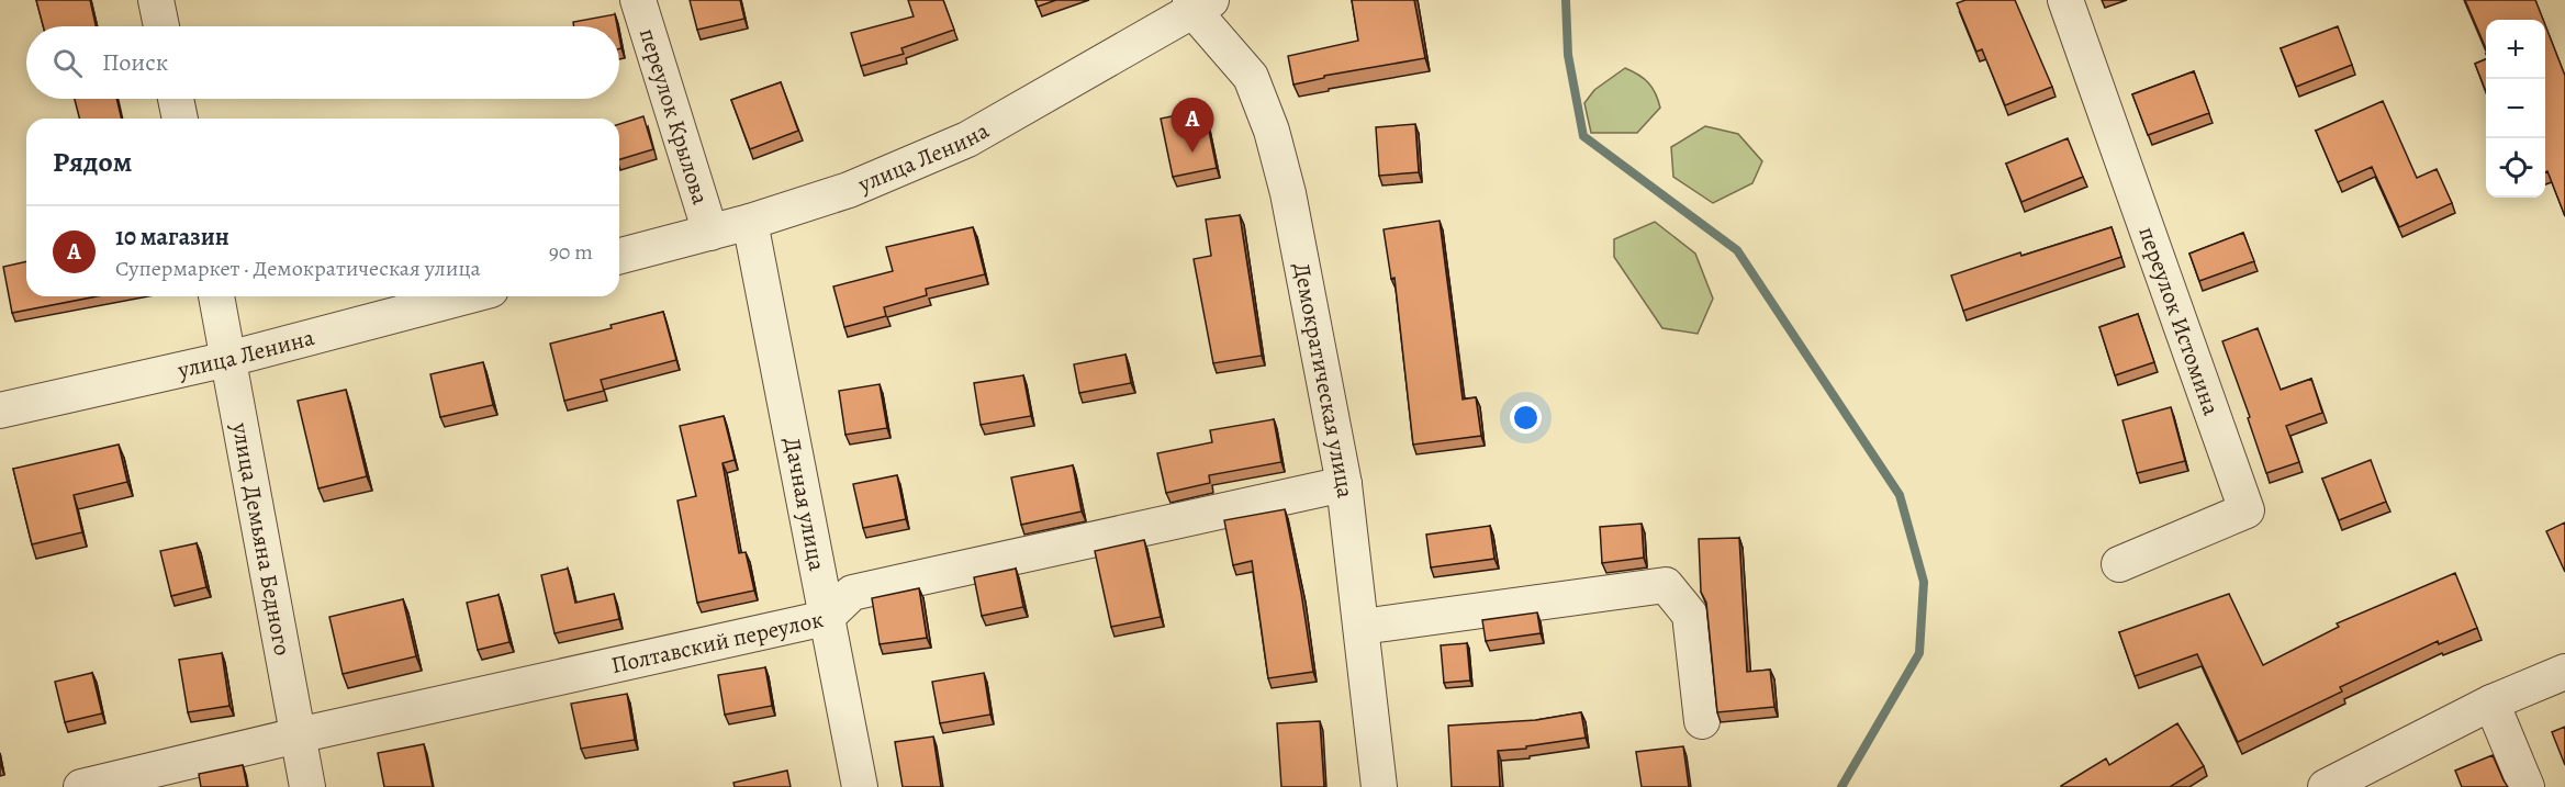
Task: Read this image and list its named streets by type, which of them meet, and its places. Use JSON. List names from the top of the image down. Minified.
{"streets":{"street":["переулок Крылова","улица Ленина","переулок Истомина","Демократическая улица","Дачная улица","улица Демьяна Бедного","Полтавский переулок"]},"crossings":[["переулок Крылова","улица Ленина"],["улица Ленина","Демократическая улица"],["улица Ленина","Дачная улица"],["улица Ленина","улица Демьяна Бедного"],["Демократическая улица","Полтавский переулок"],["Дачная улица","Полтавский переулок"],["улица Демьяна Бедного","Полтавский переулок"]],"page":{"map_buttons":["+","−"],"search":"Поиск","pins":"A","heading":"Рядом","list":[{"mark":"A","name":"10 магазин","note":"Супермаркет · Демократическая улица","value":"90 m"}]}}
